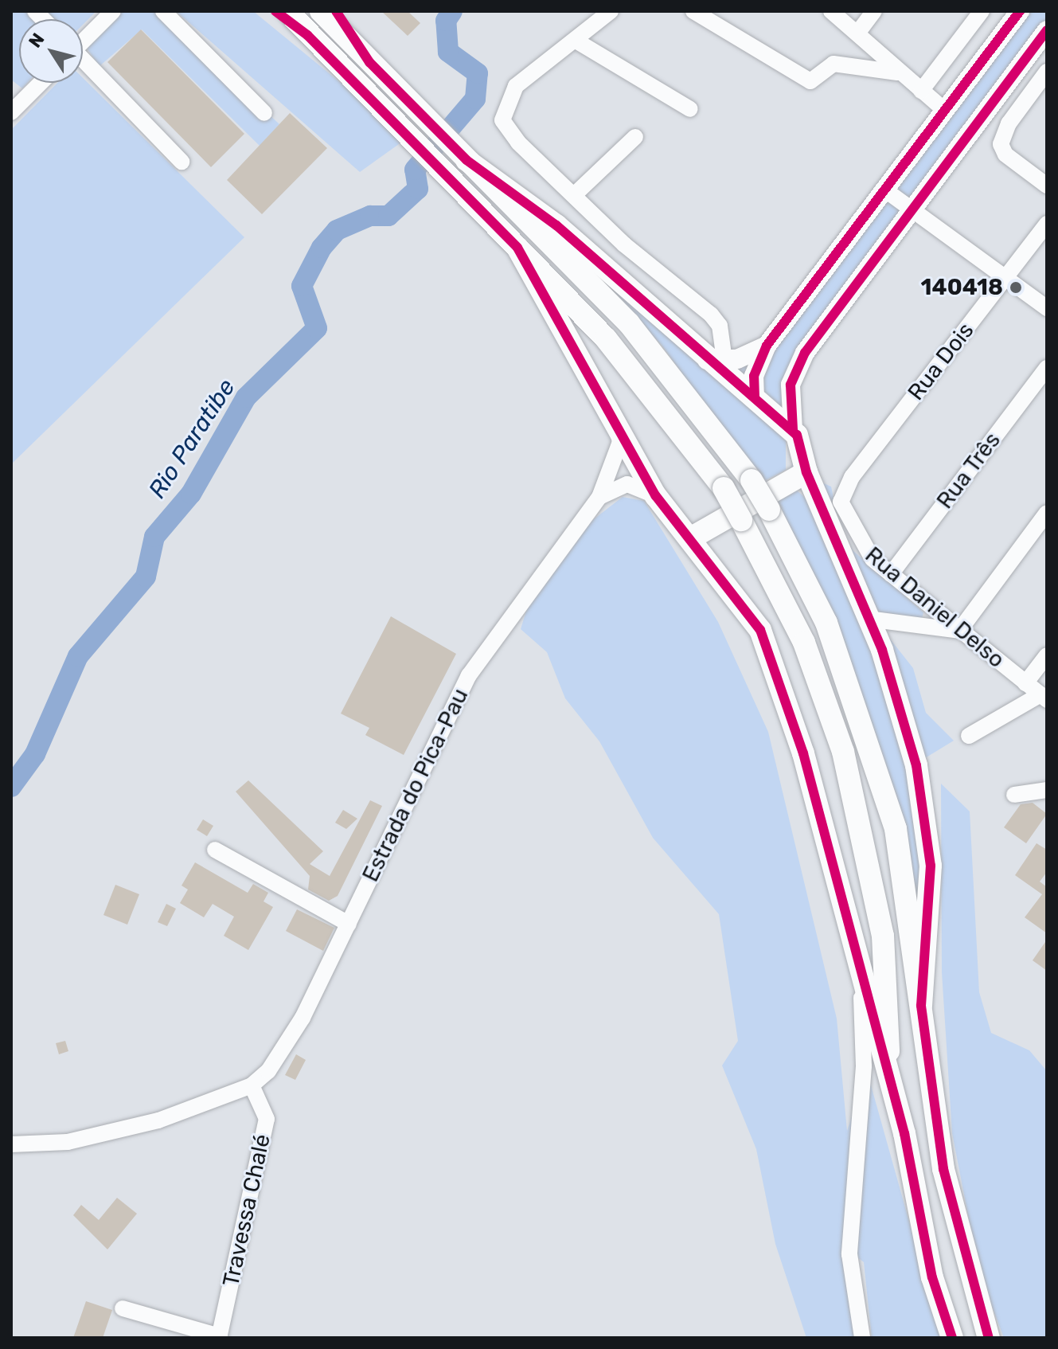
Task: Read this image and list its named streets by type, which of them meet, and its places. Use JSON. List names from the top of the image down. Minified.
{"streets":{"street":["Rua Dois","Rua Três","Rua Daniel Delso","Estrada do Pica-Pau","Travessa Chalé"]},"crossings":[["Rua Dois","Rua Daniel Delso"],["Rua Três","Rua Daniel Delso"],["Estrada do Pica-Pau","Travessa Chalé"]],"water":["Rio Paratibe"],"places":["140418"],"north":"top left"}
